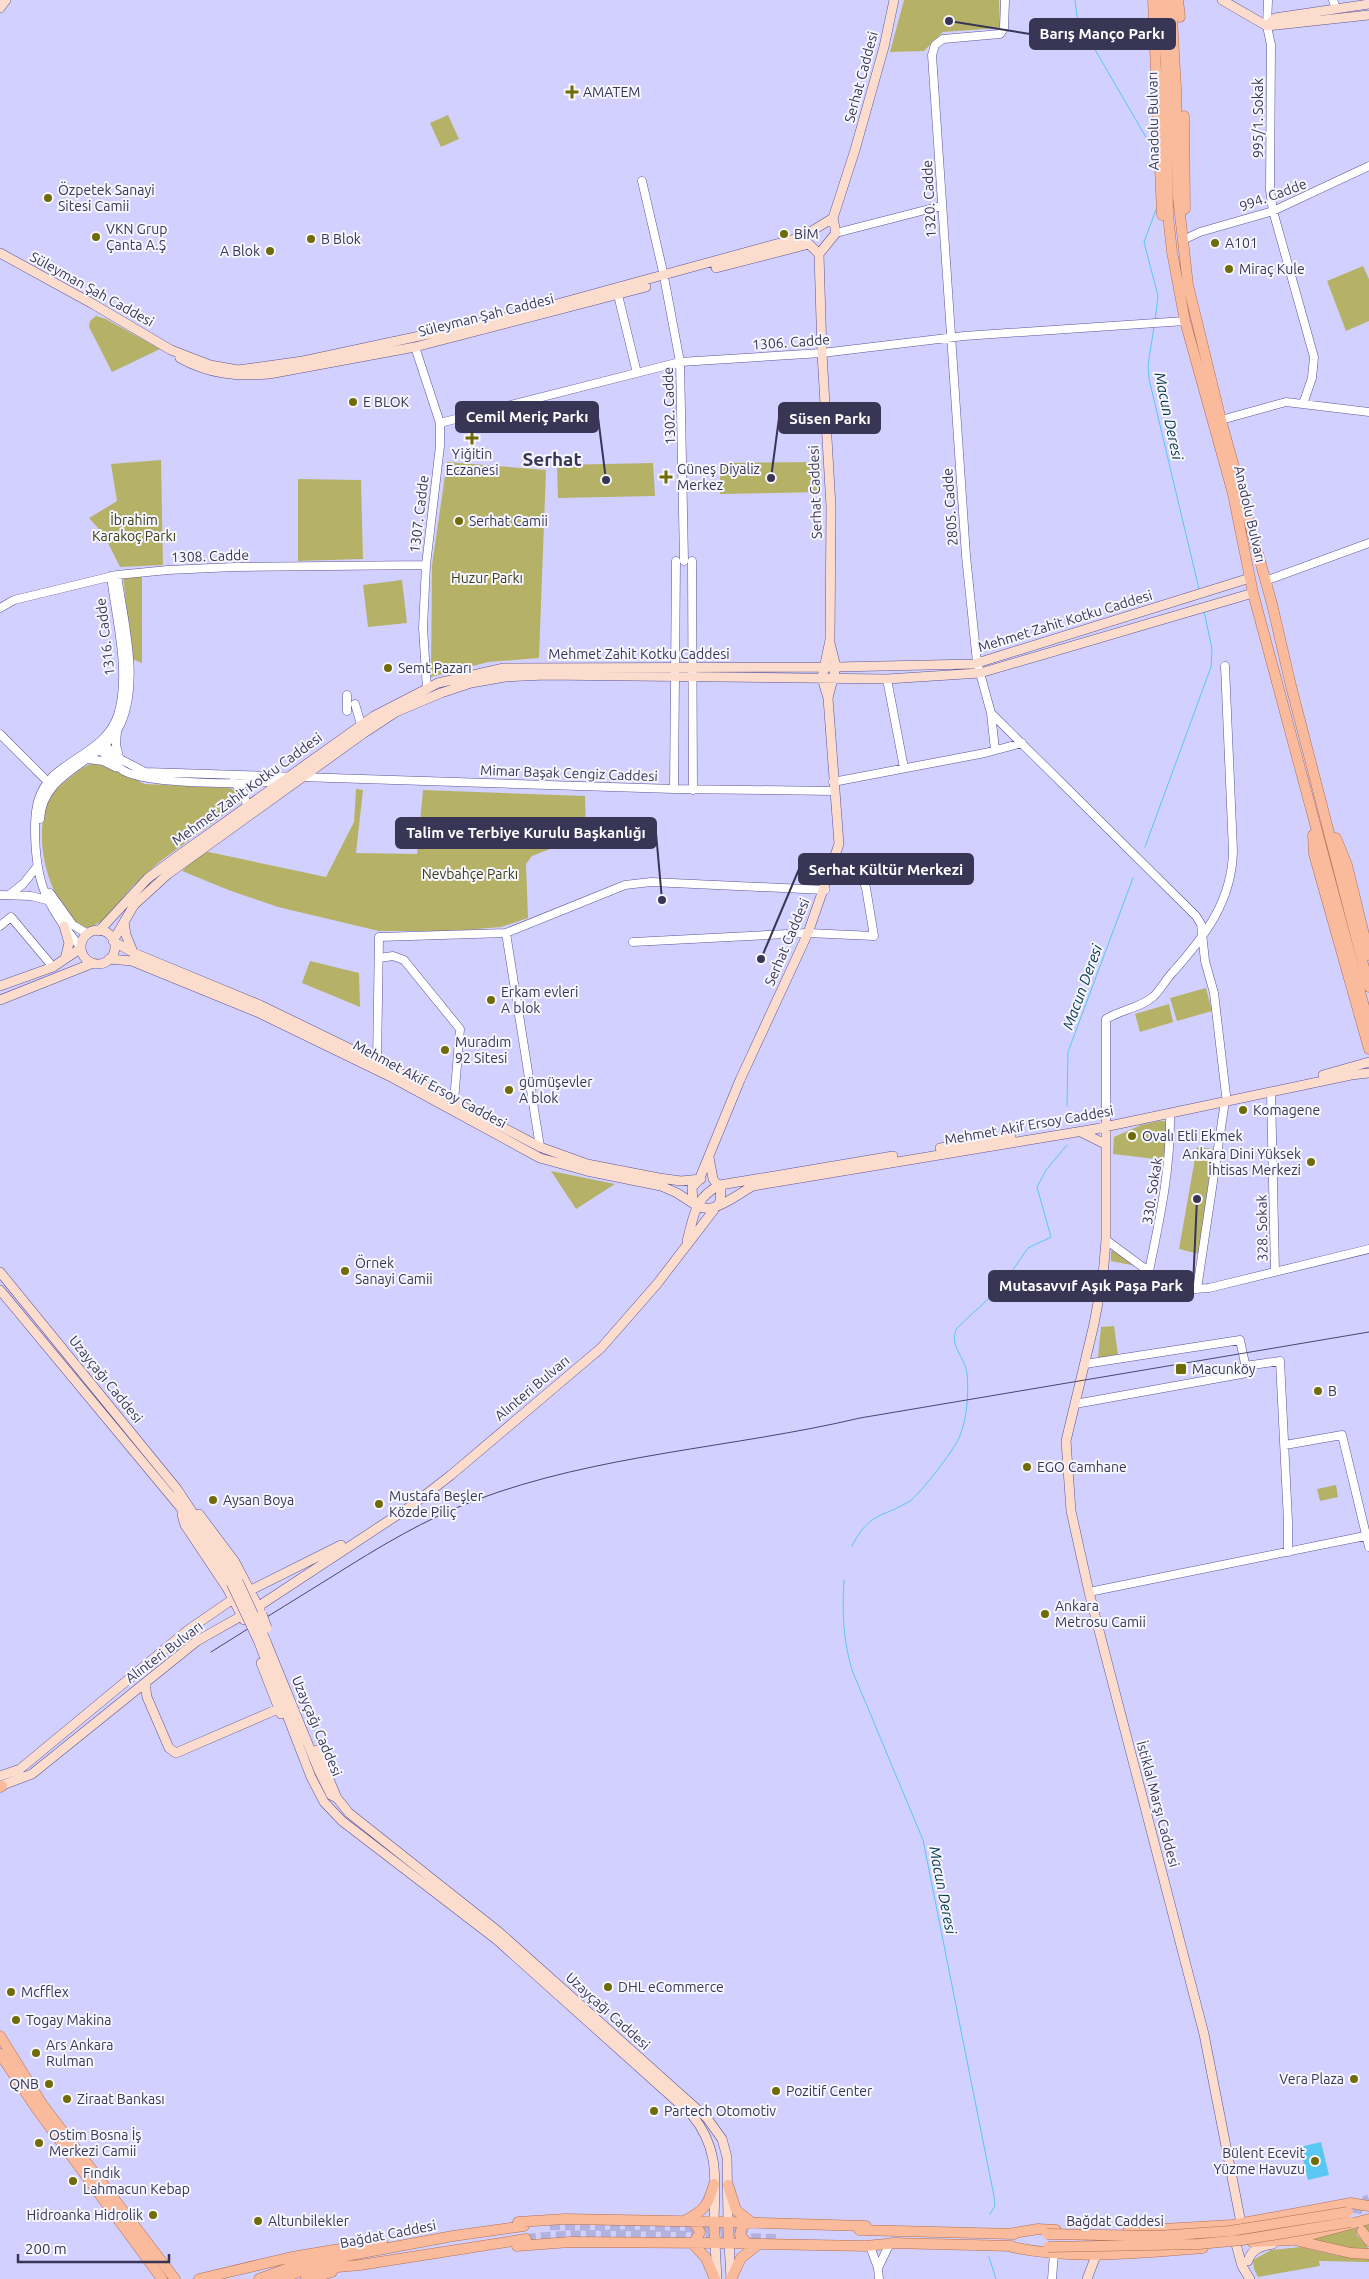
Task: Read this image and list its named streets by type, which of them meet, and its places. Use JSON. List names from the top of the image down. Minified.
{"streets":{"main road":["Serhat Caddesi","Anadolu Bulvarı","Süleyman Şah Caddesi","Mehmet Zahit Kotku Caddesi","Mehmet Akif Ersoy Caddesi","Uzayçağı Caddesi","Alınteri Bulvarı","İstiklal Marşı Caddesi","Bağdat Caddesi"],"street":["995/1. Sokak","994. Cadde","1320. Cadde","1306. Cadde","1302. Cadde","2805. Cadde","1307. Cadde","1308. Cadde","1316. Cadde","Mimar Başak Cengiz Caddesi","330. Sokak","328. Sokak"]},"crossings":[["Serhat Caddesi","1306. Cadde"],["Serhat Caddesi","Mehmet Zahit Kotku Caddesi"],["Serhat Caddesi","Mimar Başak Cengiz Caddesi"],["Serhat Caddesi","Mehmet Akif Ersoy Caddesi"],["Serhat Caddesi","Alınteri Bulvarı"],["995/1. Sokak","994. Cadde"],["Anadolu Bulvarı","994. Cadde"],["Anadolu Bulvarı","1306. Cadde"],["Anadolu Bulvarı","Mehmet Zahit Kotku Caddesi"],["1320. Cadde","1306. Cadde"],["1320. Cadde","2805. Cadde"],["Süleyman Şah Caddesi","1302. Cadde"],["Süleyman Şah Caddesi","1307. Cadde"],["1306. Cadde","1302. Cadde"],["1306. Cadde","2805. Cadde"],["1306. Cadde","1307. Cadde"],["1302. Cadde","Mehmet Zahit Kotku Caddesi"],["1302. Cadde","Mimar Başak Cengiz Caddesi"],["2805. Cadde","Mehmet Zahit Kotku Caddesi"],["2805. Cadde","Mimar Başak Cengiz Caddesi"],["1307. Cadde","1308. Cadde"],["1307. Cadde","Mehmet Zahit Kotku Caddesi"],["1308. Cadde","1316. Cadde"],["Mehmet Zahit Kotku Caddesi","1316. Cadde"],["Mehmet Zahit Kotku Caddesi","Mimar Başak Cengiz Caddesi"],["Mehmet Zahit Kotku Caddesi","Mehmet Akif Ersoy Caddesi"],["1316. Cadde","Mimar Başak Cengiz Caddesi"],["1316. Cadde","Mehmet Akif Ersoy Caddesi"],["Mehmet Akif Ersoy Caddesi","330. Sokak"],["Mehmet Akif Ersoy Caddesi","328. Sokak"],["Mehmet Akif Ersoy Caddesi","Alınteri Bulvarı"],["Mehmet Akif Ersoy Caddesi","İstiklal Marşı Caddesi"]],"districts":["Serhat"],"water":["Macun Deresi"],"parks":["İbrahim Karakoç Parkı","Huzur Parkı","Nevbahçe Parkı"],"places":{"other":["Barış Manço Parkı","Özpetek Sanayi Sitesi Camii","BİM","VKN Grup Çanta A.Ş","B Blok","A101","A Blok","Miraç Kule","E BLOK","Süsen Parkı","Cemil Meriç Parkı","Serhat Camii","Semt Pazarı","Talim ve Terbiye Kurulu Başkanlığı","Serhat Kültür Merkezi","Erkam evleri A blok","Muradım 92 Sitesi","gümüşevler A blok","Komagene","Ovalı Etli Ekmek","Ankara Dini Yüksek İhtisas Merkezi","Mutasavvıf Aşık Paşa Park","Örnek Sanayi Camii","B","EGO Camhane","Aysan Boya","Mustafa Beşler Közde Piliç","Ankara Metrosu Camii","DHL eCommerce","Mcfflex","Togay Makina","Ars Ankara Rulman","Vera Plaza","QNB","Pozitif Center","Ziraat Bankası","Partech Otomotiv","Ostim Bosna İş Merkezi Camii","Bülent Ecevit Yüzme Havuzu","Fındık Lahmacun Kebap","Hidroanka Hidrolik","Altunbilekler"],"health":["AMATEM","Yiğitin Eczanesi","Güneş Diyaliz Merkez"],"transit":["Macunköy"]},"scale_bar":"200 m"}
